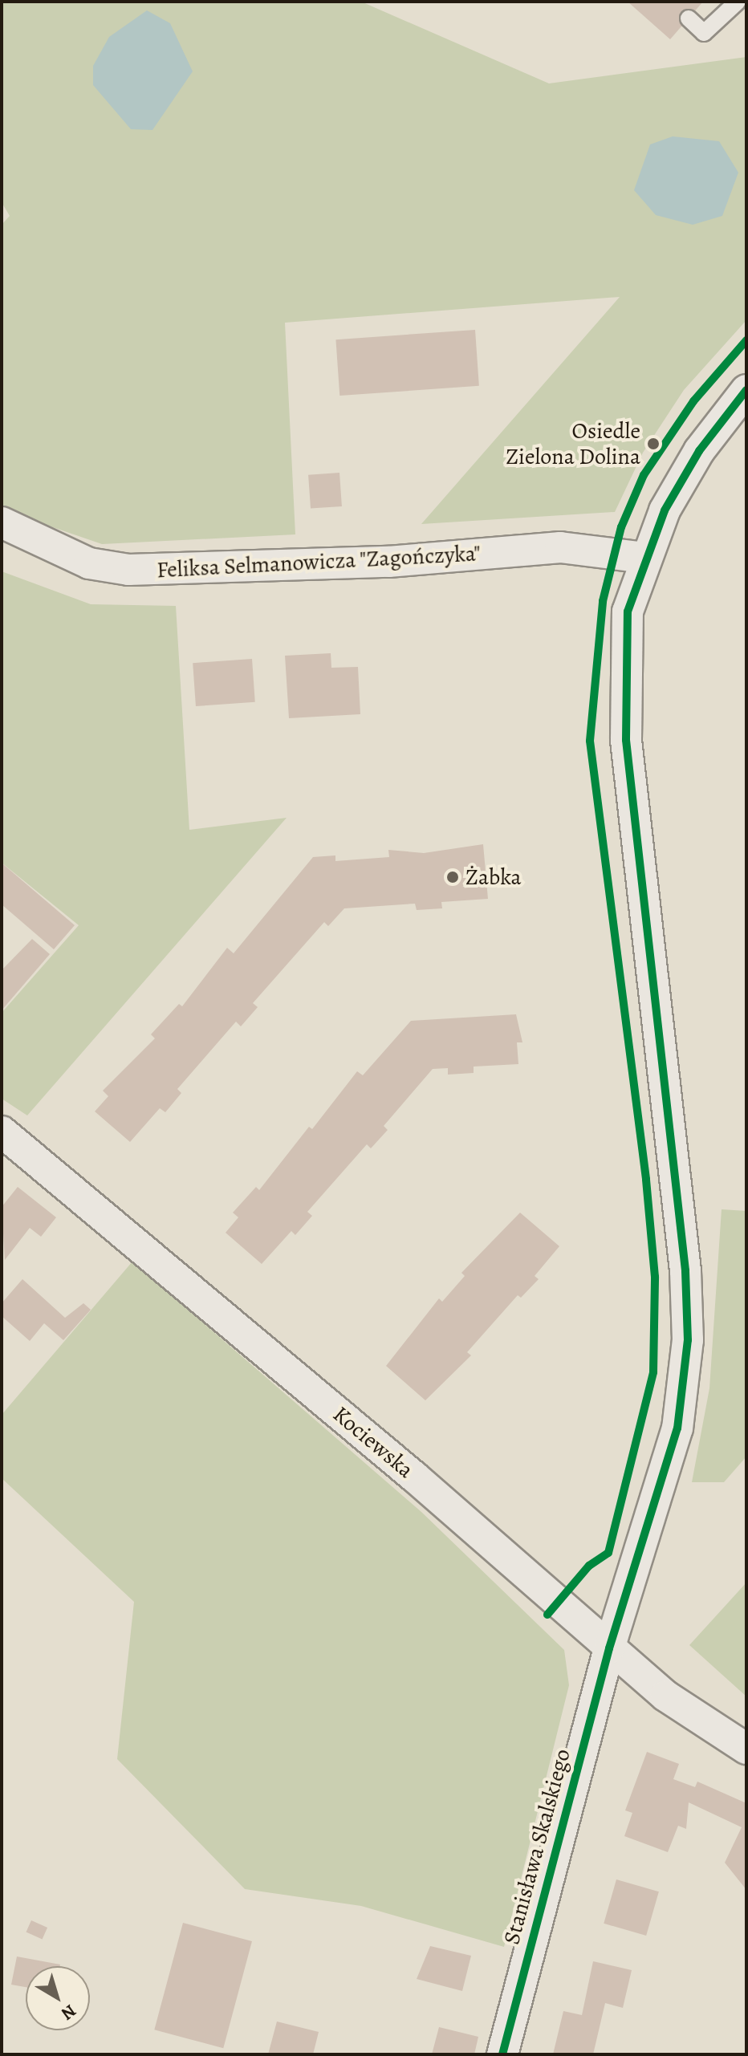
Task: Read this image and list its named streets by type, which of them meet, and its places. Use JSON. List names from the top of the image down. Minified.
{"streets":{"street":["Feliksa Selmanowicza \"Zagończyka\"","Kociewska","Stanisława Skalskiego"]},"crossings":[["Feliksa Selmanowicza \"Zagończyka\"","Stanisława Skalskiego"],["Kociewska","Stanisława Skalskiego"]],"places":["Osiedle Zielona Dolina","Żabka"],"north":"bottom right"}
